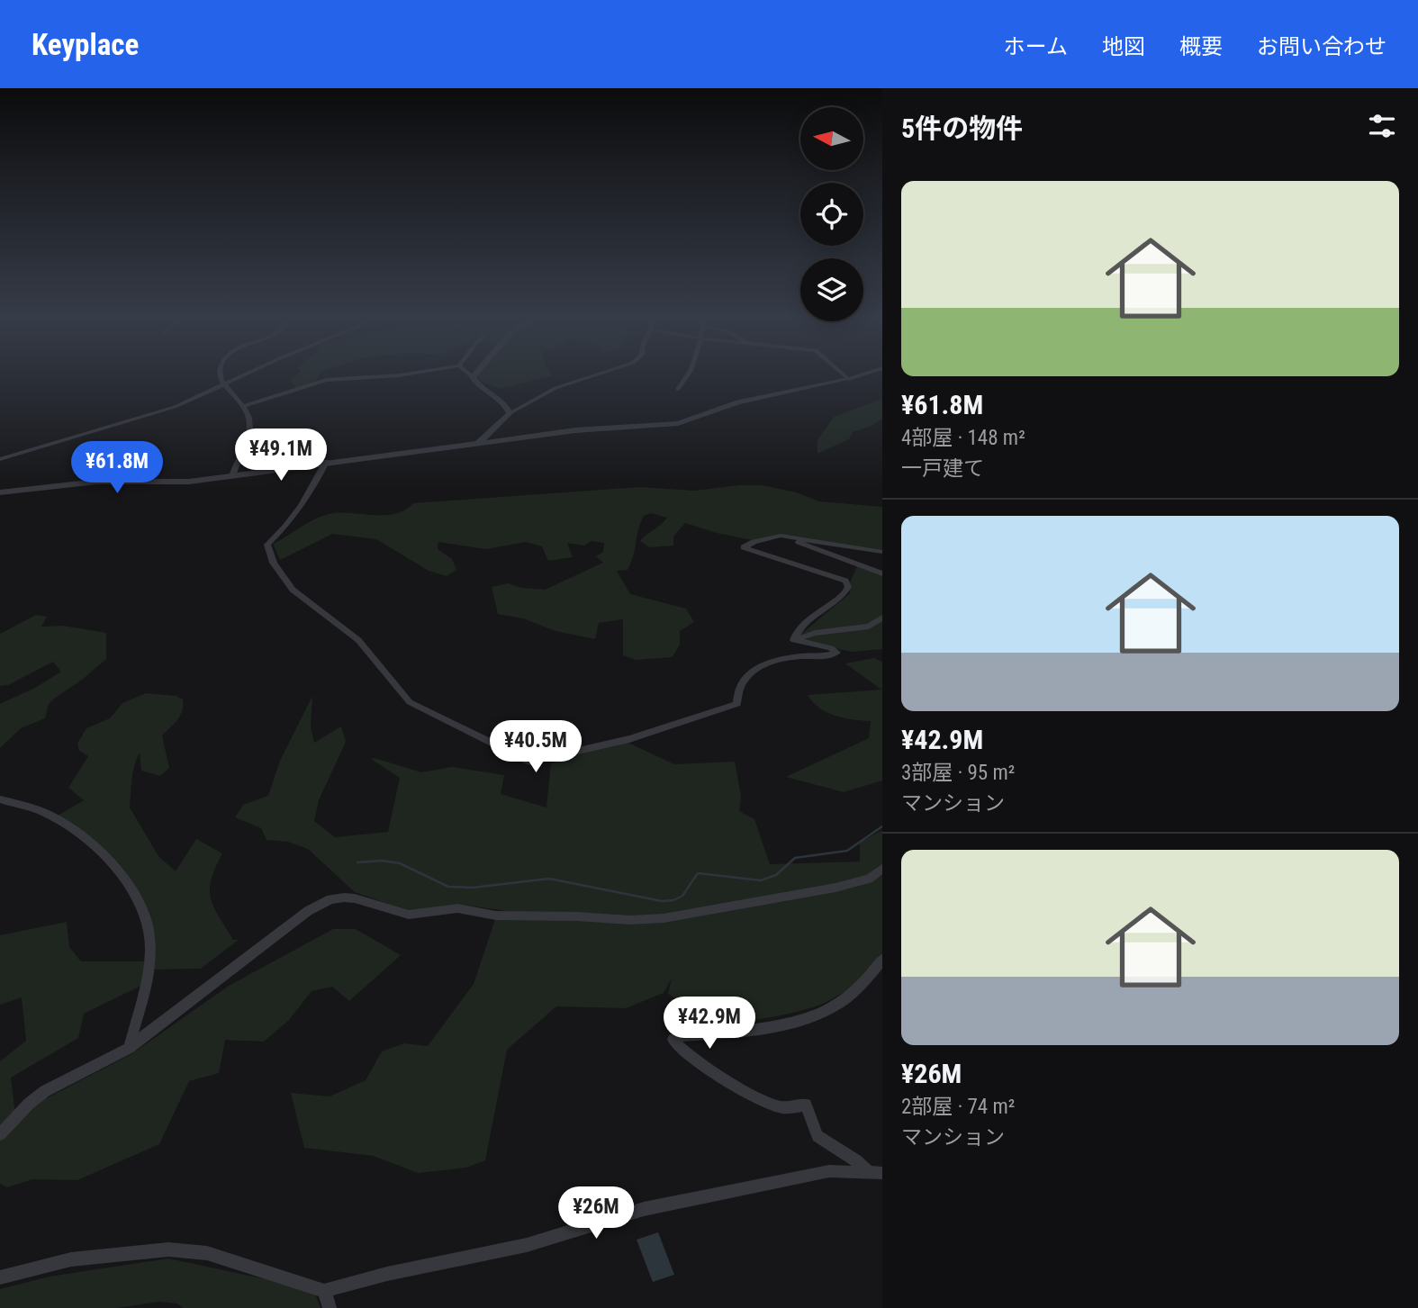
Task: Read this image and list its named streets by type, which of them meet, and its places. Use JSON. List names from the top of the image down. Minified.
{"north":"left","page":{"header":"Keyplace","nav":["ホーム","地図","概要","お問い合わせ"],"heading":"5件の物件","list":[{"name":"¥61.8M","note":"4部屋 · 148 m² · 一戸建て"},{"name":"¥42.9M","note":"3部屋 · 95 m² · マンション"},{"name":"¥26M","note":"2部屋 · 74 m² · マンション"}],"price":["¥49.1M","¥61.8M","¥40.5M","¥42.9M","¥26M"]}}
